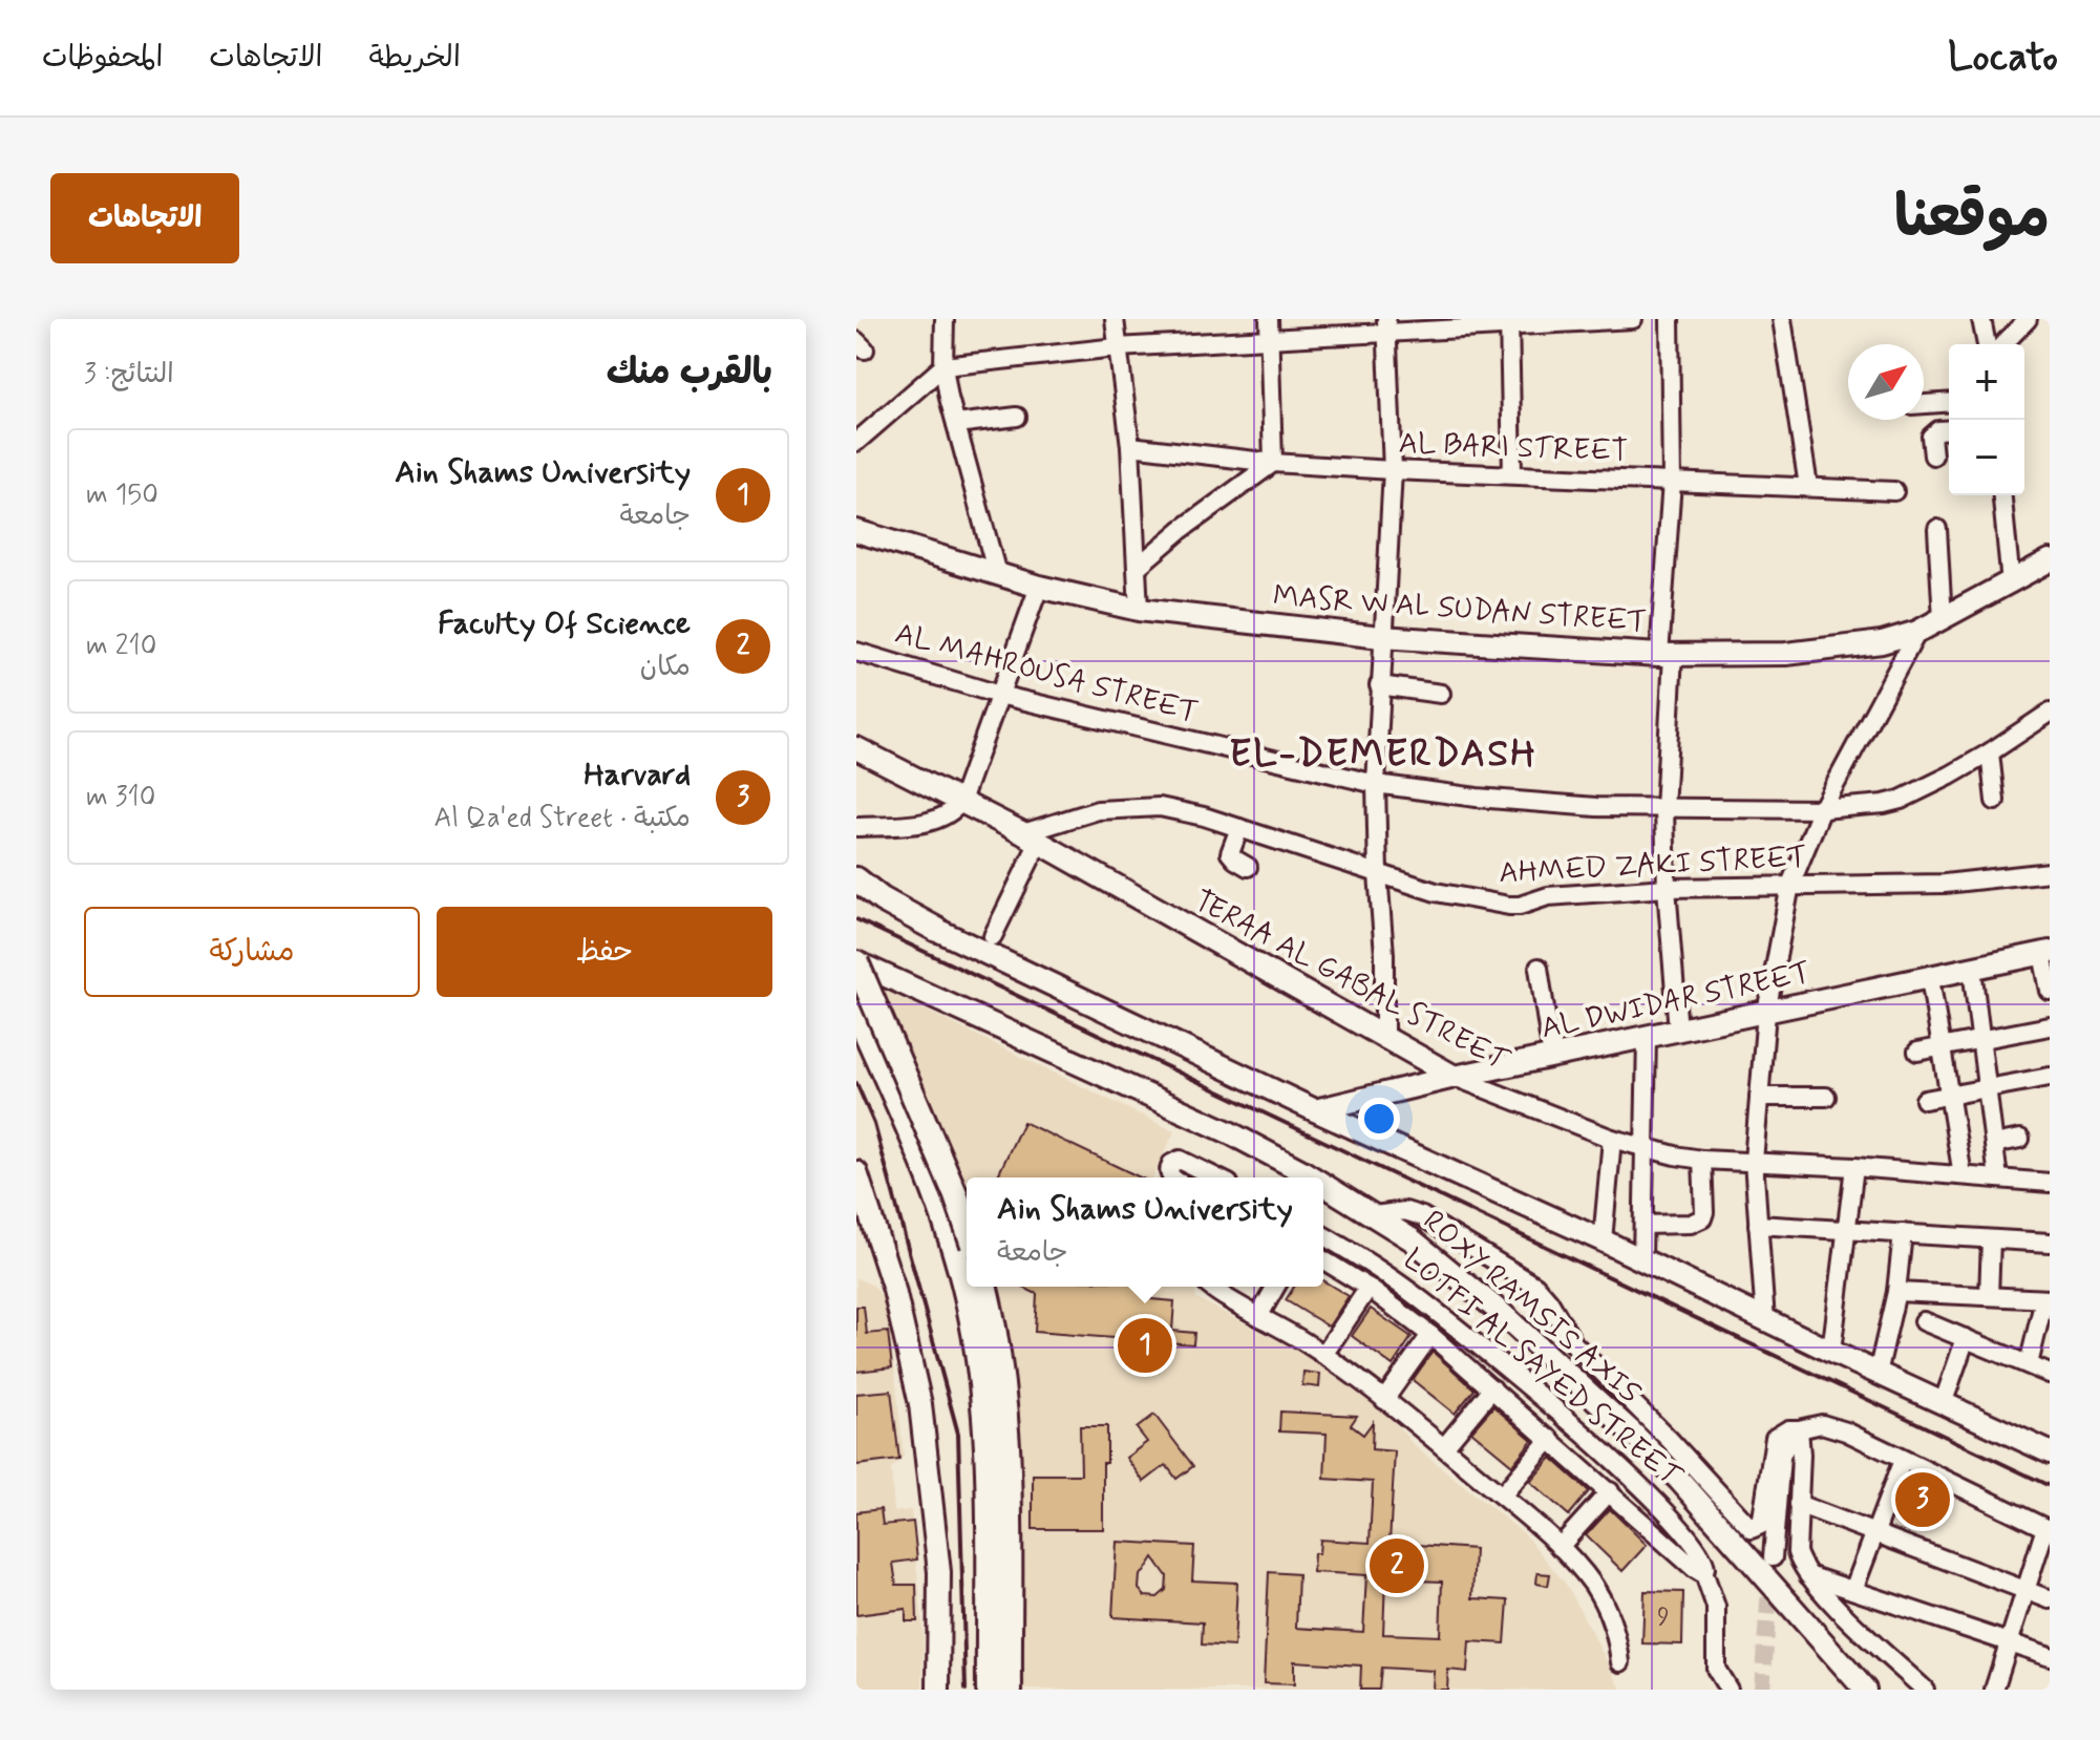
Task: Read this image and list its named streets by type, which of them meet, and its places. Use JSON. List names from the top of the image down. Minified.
{"streets":{"main road":["MASR W AL SUDAN STREET","TERAA AL GABAL STREET","AL DWIDAR STREET","ROXY RAMSIS AXIS"],"street":["AL BARI STREET","AL MAHROUSA STREET","AHMED ZAKI STREET","LOTFI AL SAYED STREET"]},"crossings":[["AHMED ZAKI STREET","TERAA AL GABAL STREET"],["TERAA AL GABAL STREET","AL DWIDAR STREET"]],"districts":["EL-DEMERDASH"],"house_numbers":["9"],"north":"top right","page":{"header":"Locato","nav":["الخريطة","الاتجاهات","المحفوظات"],"title":"موقعنا","buttons":["الاتجاهات",["حفظ","مشاركة"]],"heading":["بالقرب منك","النتائج: 3"],"map_buttons":["+","−"],"list":[{"mark":"1","name":"Ain Shams University","note":"جامعة","value":"150 m"},{"mark":"2","name":"Faculty Of Science","note":"مكان","value":"210 m"},{"mark":"3","name":"Harvard","note":"مكتبة · Al Qa'ed Street","value":"310 m"}],"popup":["Ain Shams University","جامعة"],"pins":["1","3","2"]}}
